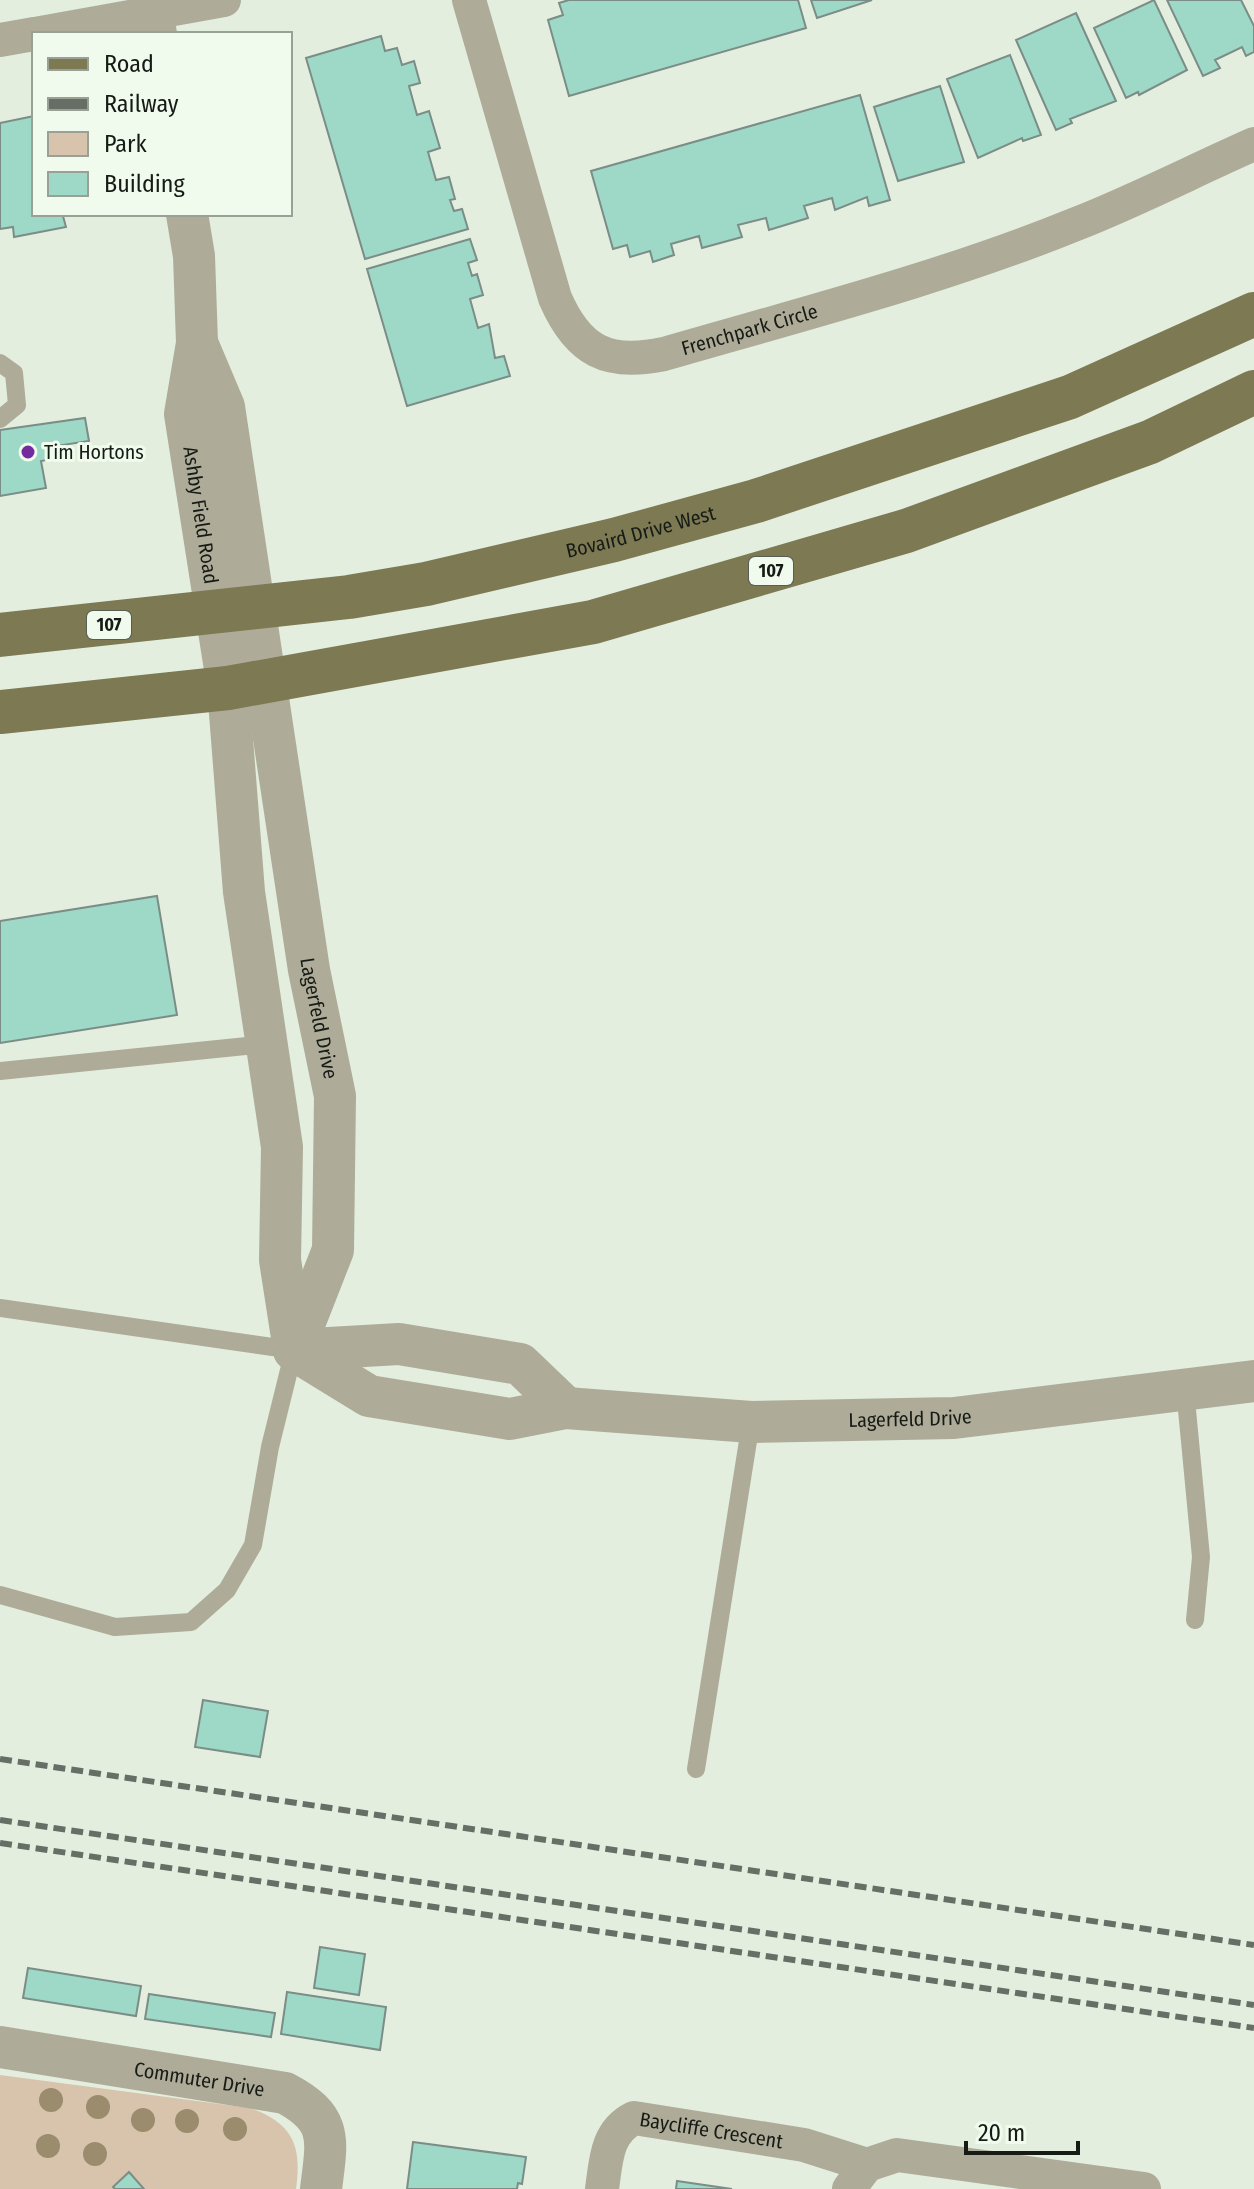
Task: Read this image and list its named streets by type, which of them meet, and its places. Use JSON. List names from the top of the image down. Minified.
{"streets":{"main road":["Bovaird Drive West","107"],"street":["Frenchpark Circle","Ashby Field Road","Lagerfeld Drive","Commuter Drive","Baycliffe Crescent"]},"crossings":[["Ashby Field Road","Bovaird Drive West"],["Ashby Field Road","107"],["Ashby Field Road","Lagerfeld Drive"],["107","Lagerfeld Drive"]],"places":["Tim Hortons"],"legend":["Road","Railway","Park","Building"],"scale_bar":"20 m"}
